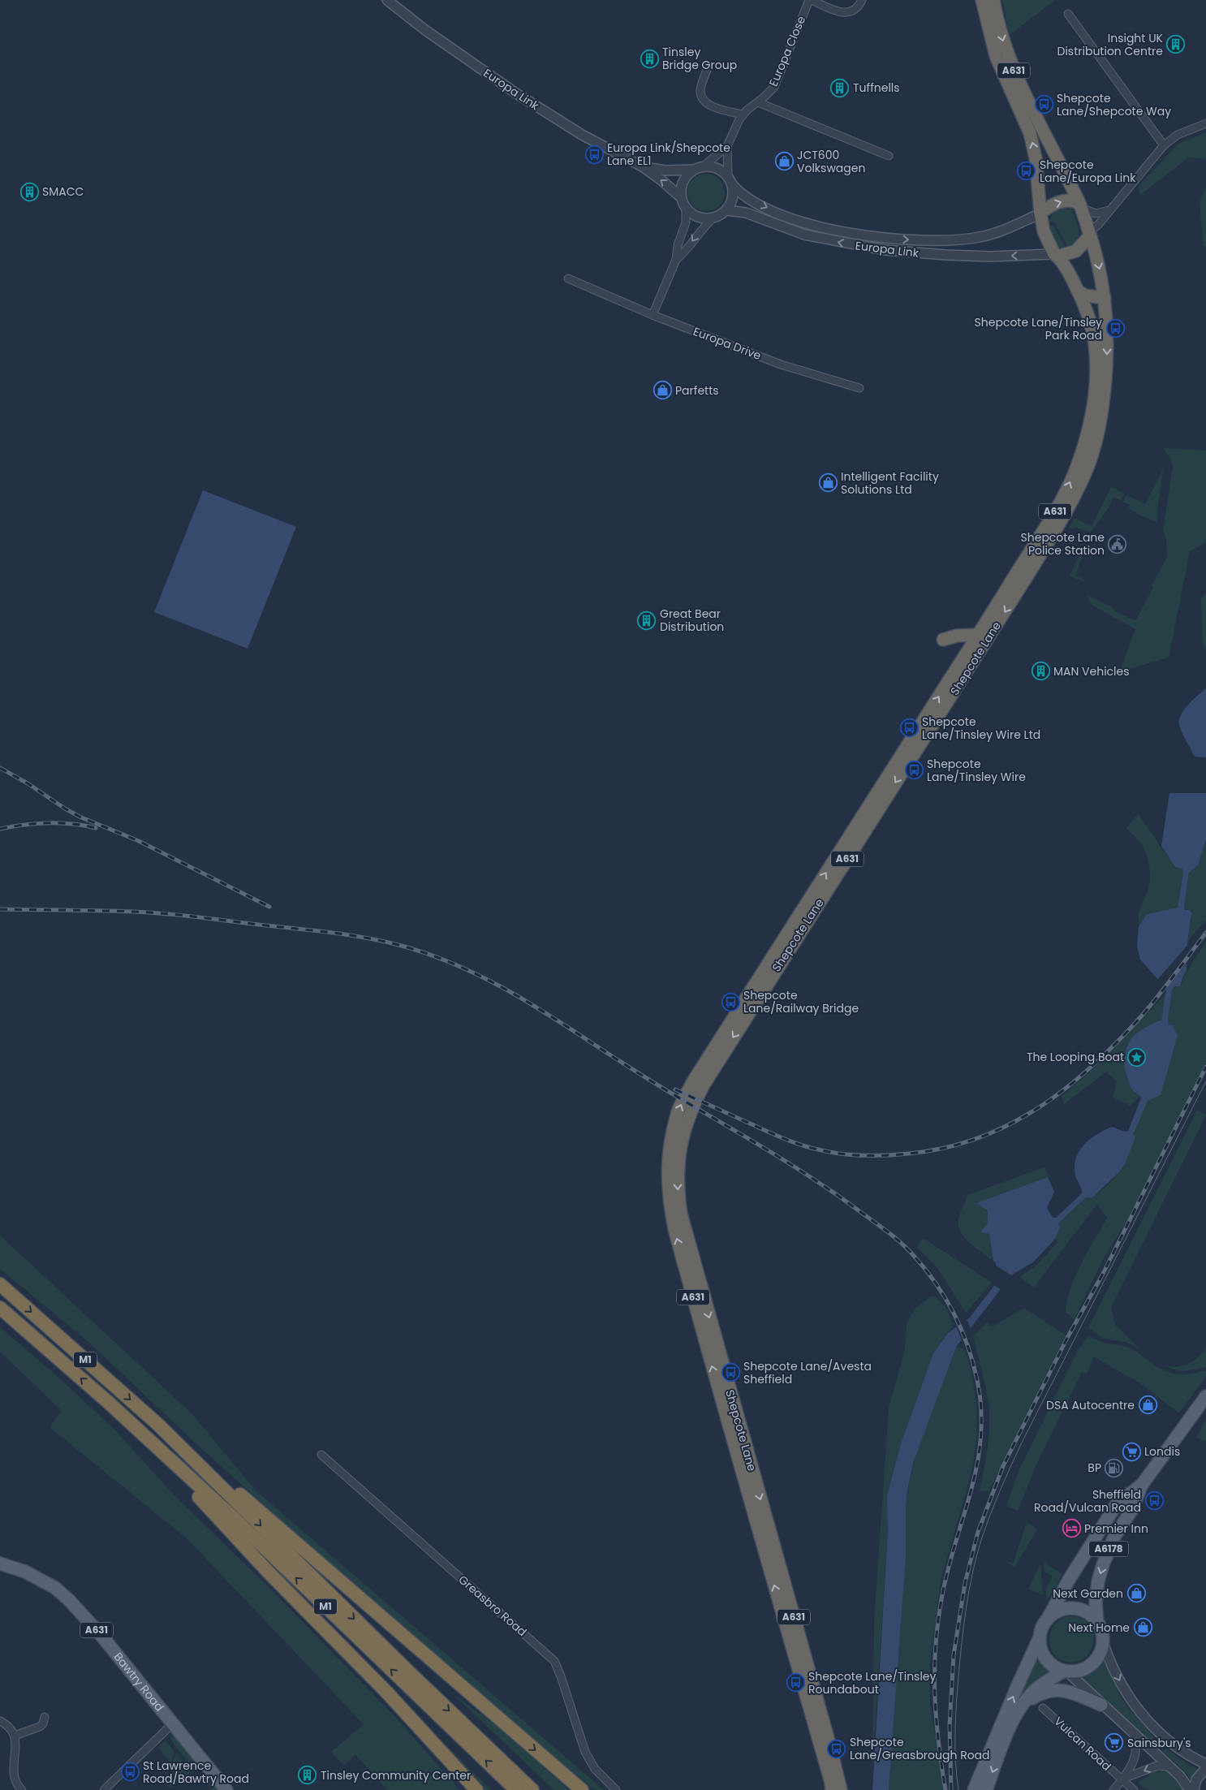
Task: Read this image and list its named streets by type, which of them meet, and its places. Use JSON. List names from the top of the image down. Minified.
{"streets":{"highway":["A631","Shepcote Lane","M1"],"main road":["A6178","Bawtry Road"],"street":["Europa Close","Europa Link","Europa Drive","Greasbro Road","Vulcan Road"]},"crossings":[["Europa Close","Europa Link"],["Europa Link","Shepcote Lane"]],"places":{"building":["Insight UK Distribution Centre","Tinsley Bridge Group","Tuffnells","SMACC","Great Bear Distribution","MAN Vehicles","Tinsley Community Center"],"bus stop":["Shepcote Lane/Shepcote Way","Europa Link/Shepcote Lane EL1","Shepcote Lane/Europa Link","Shepcote Lane/Tinsley Park Road","Shepcote Lane/Tinsley Wire Ltd","Shepcote Lane/Tinsley Wire","Shepcote Lane/Railway Bridge","Shepcote Lane/Avesta Sheffield","Sheffield Road/Vulcan Road","Shepcote Lane/Tinsley Roundabout","Shepcote Lane/Greasbrough Road","St Lawrence Road/Bawtry Road"],"shop":["JCT600 Volkswagen","Parfetts","Intelligent Facility Solutions Ltd","DSA Autocentre","Next Garden","Next Home"],"public building":["Shepcote Lane Police Station"],"place":["The Looping Boat"],"supermarket":["Londis","Sainsbury's"],"fuel station":["BP"],"hotel":["Premier Inn"]}}
